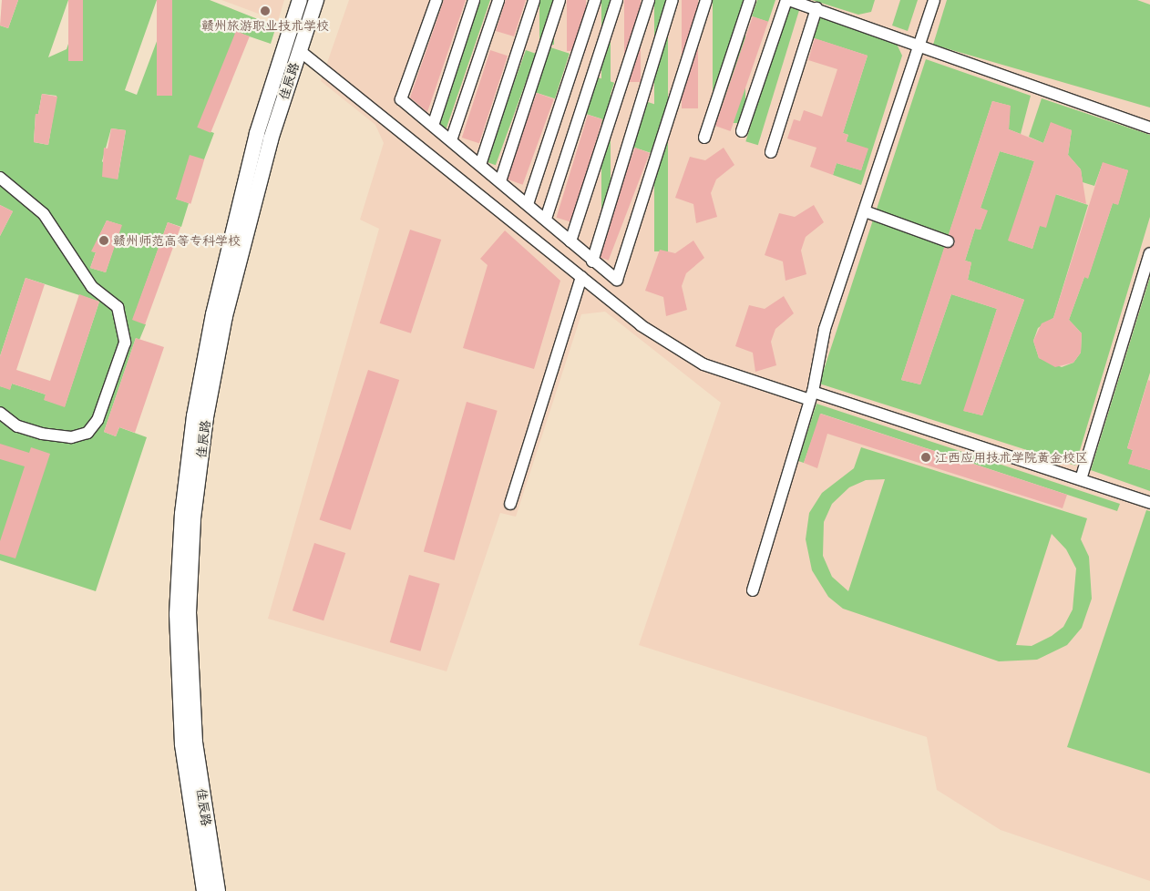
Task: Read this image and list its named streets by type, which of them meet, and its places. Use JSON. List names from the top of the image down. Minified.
{"streets":{"main road":["佳辰路"]},"places":["赣州旅游职业技术学校","赣州师范高等专科学校","江西应用技术学院黄金校区"]}
